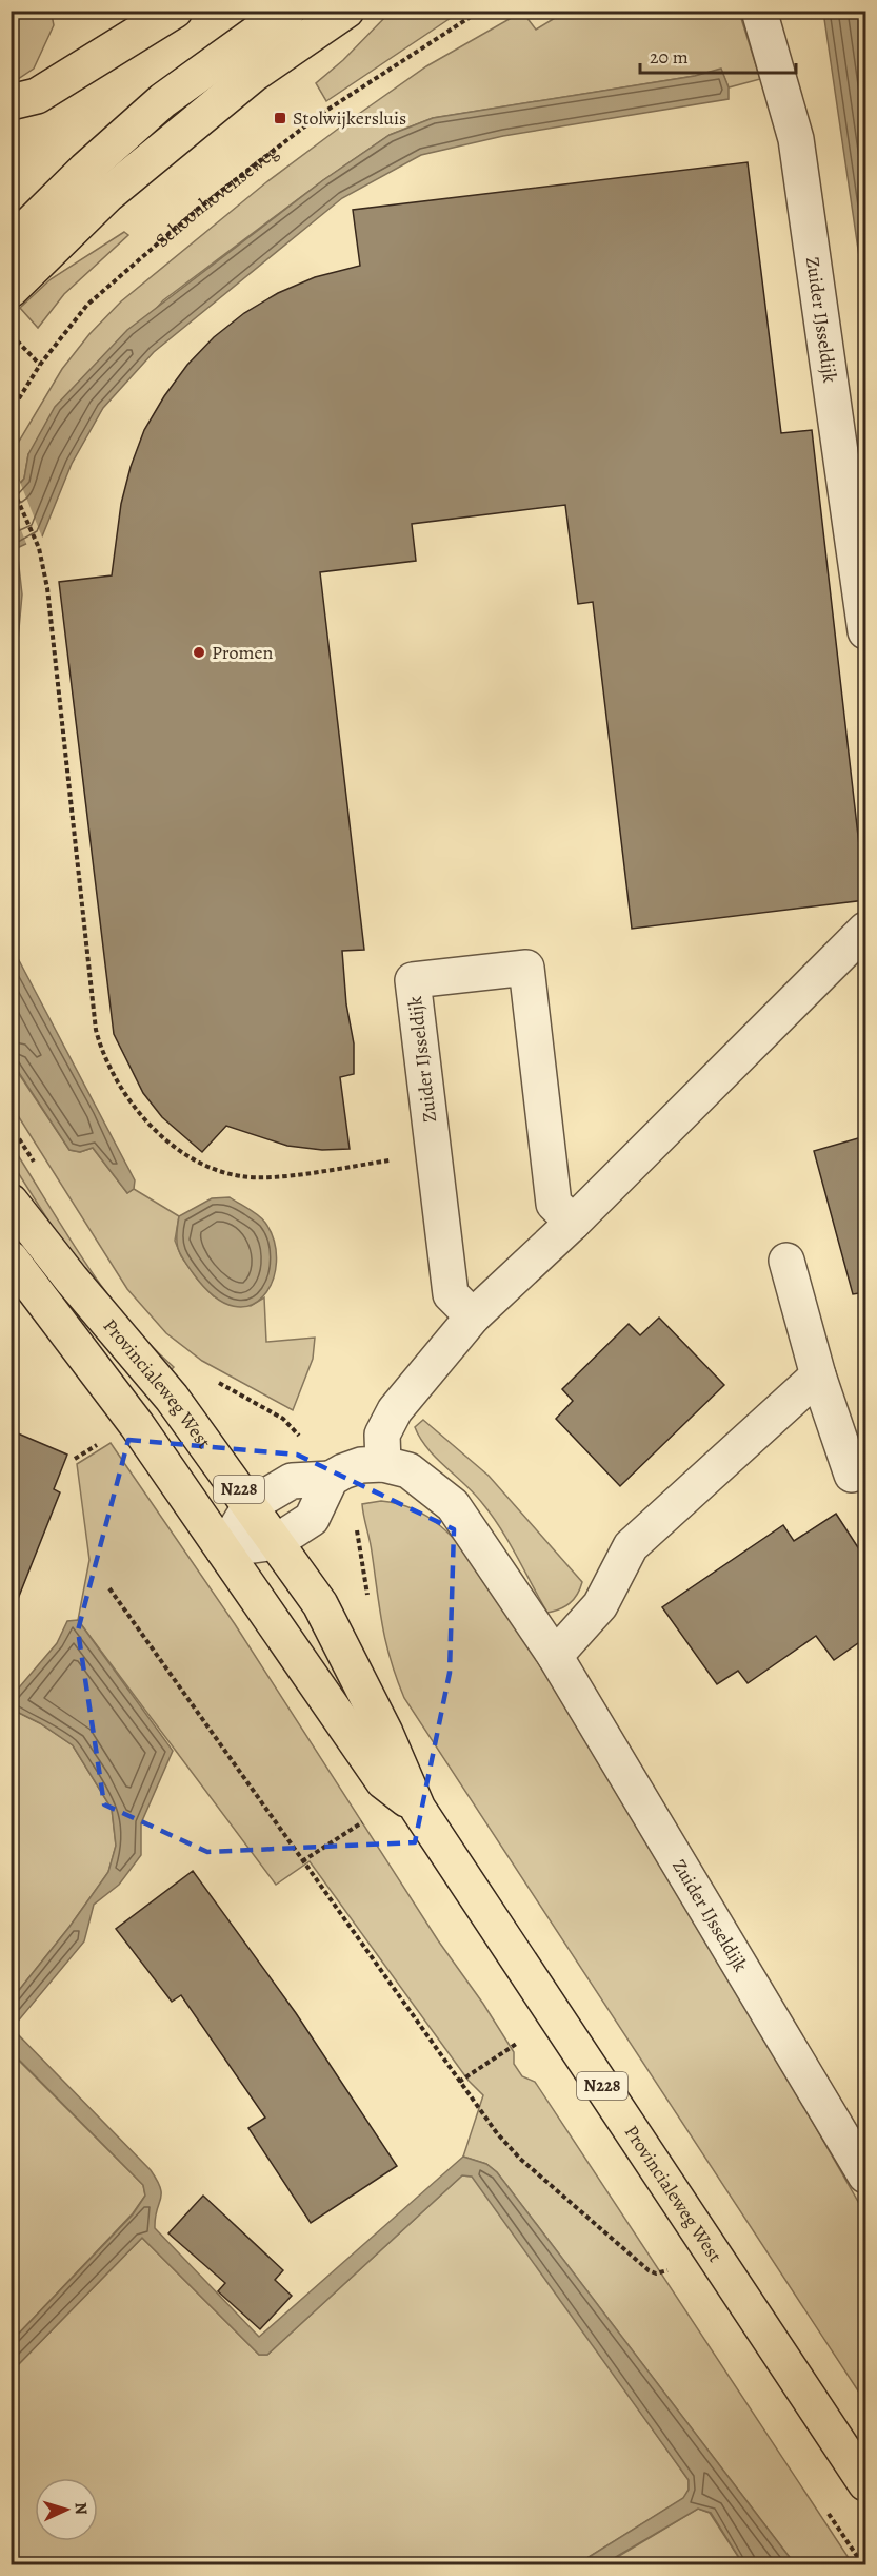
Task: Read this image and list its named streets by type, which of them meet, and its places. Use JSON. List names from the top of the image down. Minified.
{"streets":{"main road":["Provincialeweg West","N228"],"street":["Zuider IJsseldijk"],"path":["Schoonhovenseweg"]},"crossings":[["Zuider IJsseldijk","Provincialeweg West"]],"places":{"transit":["Stolwijkersluis"],"other":["Promen"]},"scale_bar":"20 m","north":"right"}
